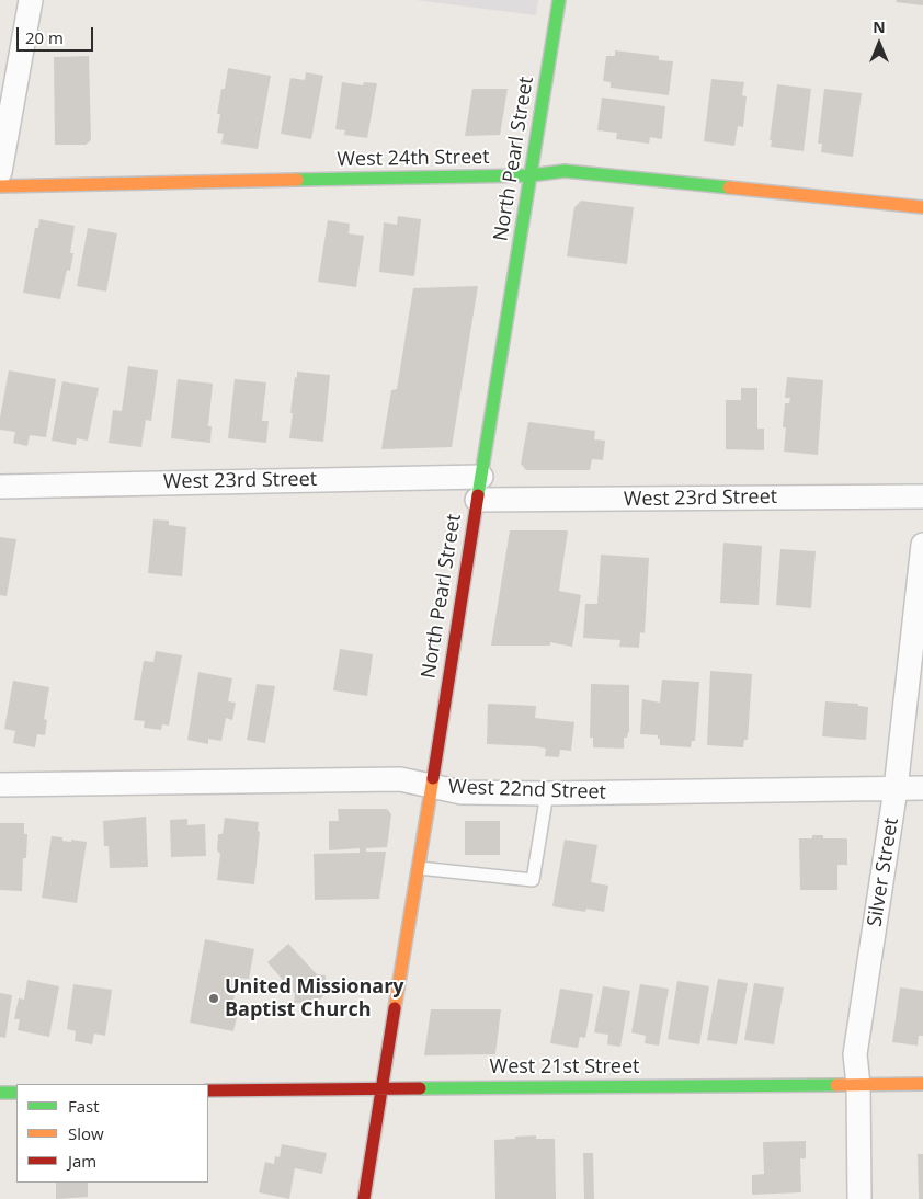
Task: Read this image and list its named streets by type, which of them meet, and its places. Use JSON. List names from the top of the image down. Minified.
{"streets":{"street":["West 24th Street","North Pearl Street","West 23rd Street","West 22nd Street","Silver Street","West 21st Street"]},"crossings":[["West 24th Street","North Pearl Street"],["North Pearl Street","West 23rd Street"],["North Pearl Street","West 22nd Street"],["North Pearl Street","West 21st Street"],["West 22nd Street","Silver Street"],["Silver Street","West 21st Street"]],"places":["United Missionary Baptist Church"],"legend":["Fast","Slow","Jam"],"scale_bar":"20 m","north":"top"}
